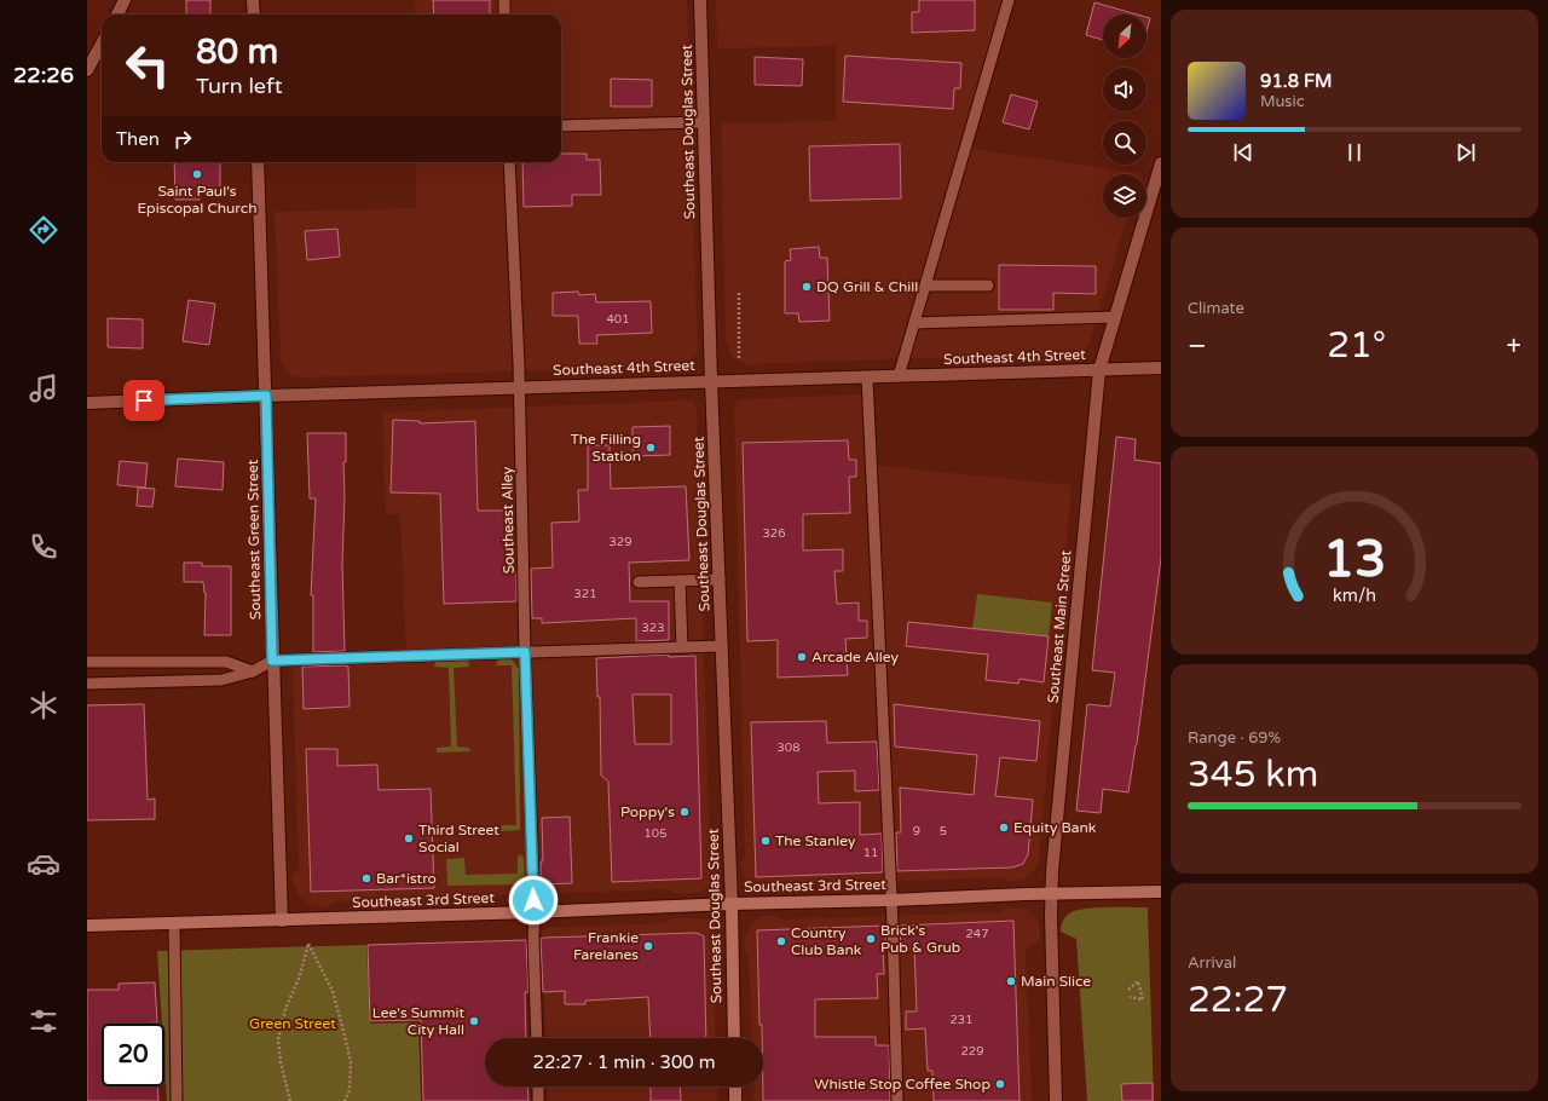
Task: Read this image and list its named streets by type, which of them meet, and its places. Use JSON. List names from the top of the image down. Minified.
{"streets":{"main road":["Southeast Douglas Street","Southeast 3rd Street"],"street":["Southeast 4th Street","Southeast Green Street","Southeast Main Street"],"lane":["Southeast Alley"]},"crossings":[["Southeast Douglas Street","Southeast 4th Street"],["Southeast Douglas Street","Southeast 3rd Street"],["Southeast 4th Street","Southeast Alley"],["Southeast 4th Street","Southeast Green Street"],["Southeast 4th Street","Southeast Main Street"],["Southeast Alley","Southeast 3rd Street"],["Southeast Green Street","Southeast 3rd Street"],["Southeast Main Street","Southeast 3rd Street"]],"parks":["Green Street"],"places":["Saint Paul's Episcopal Church","DQ Grill & Chill","The Filling Station","Arcade Alley","Poppy's","Equity Bank","Third Street Social","The Stanley","Bar*istro","Brick's Pub & Grub","Country Club Bank","Frankie Farelanes","Main Slice","Lee's Summit City Hall","Whistle Stop Coffee Shop"],"house_numbers":["401","326","329","321","323","308","9","5","105","11","247","231","229"],"north":"bottom left","page":{"tabs":"22:26","turn":["80 m","Turn left"],"song":["91.8 FM","Music"],"then":"Then","tile":["Climate",["Range · 69%","345 km"],["Arrival","22:27"]],"heat":["−","21°","+"],"limit":"20","trip":"22:27 · 1 min · 300 m","gauge":["13","km/h"]}}
